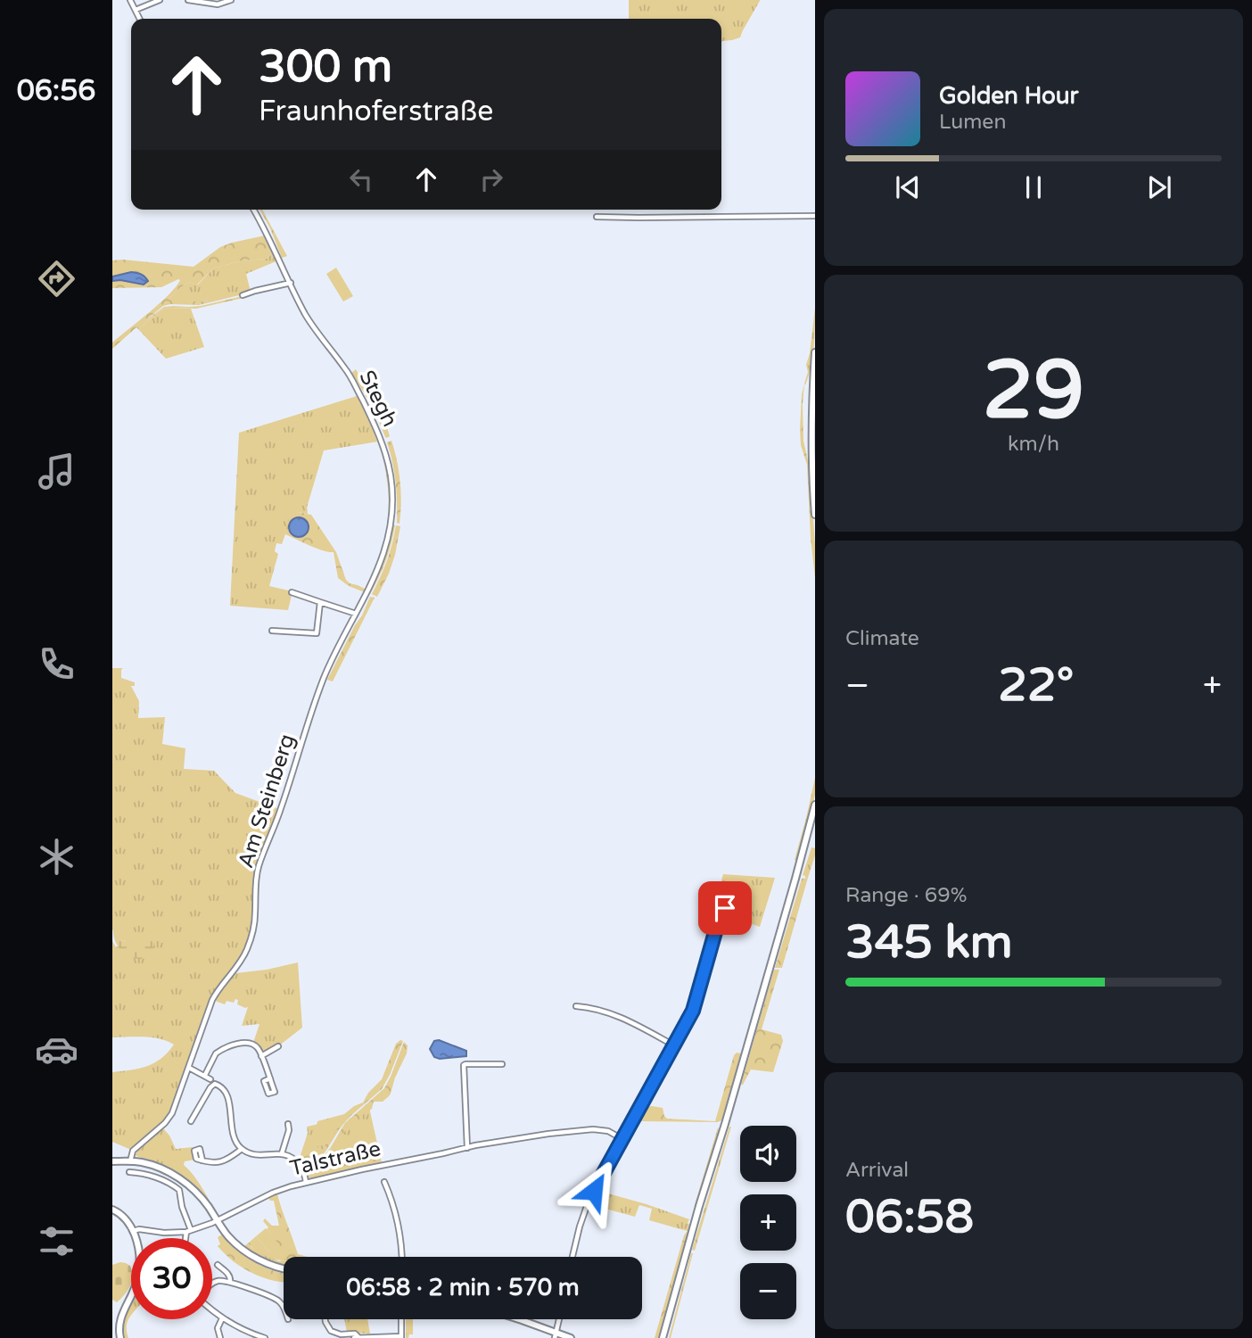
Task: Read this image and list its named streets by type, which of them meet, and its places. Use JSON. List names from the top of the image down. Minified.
{"streets":{"street":["Stegh","Am Steinberg","Talstraße"]},"crossings":[["Stegh","Am Steinberg"]],"page":{"tabs":"06:56","turn":["300 m","Fraunhoferstraße"],"song":["Golden Hour","Lumen"],"tile":[["29","km/h"],"Climate",["Range · 69%","345 km"],["Arrival","06:58"]],"heat":["−","22°","+"],"map_buttons":["+","−"],"limit":"30","trip":"06:58 · 2 min · 570 m"}}
